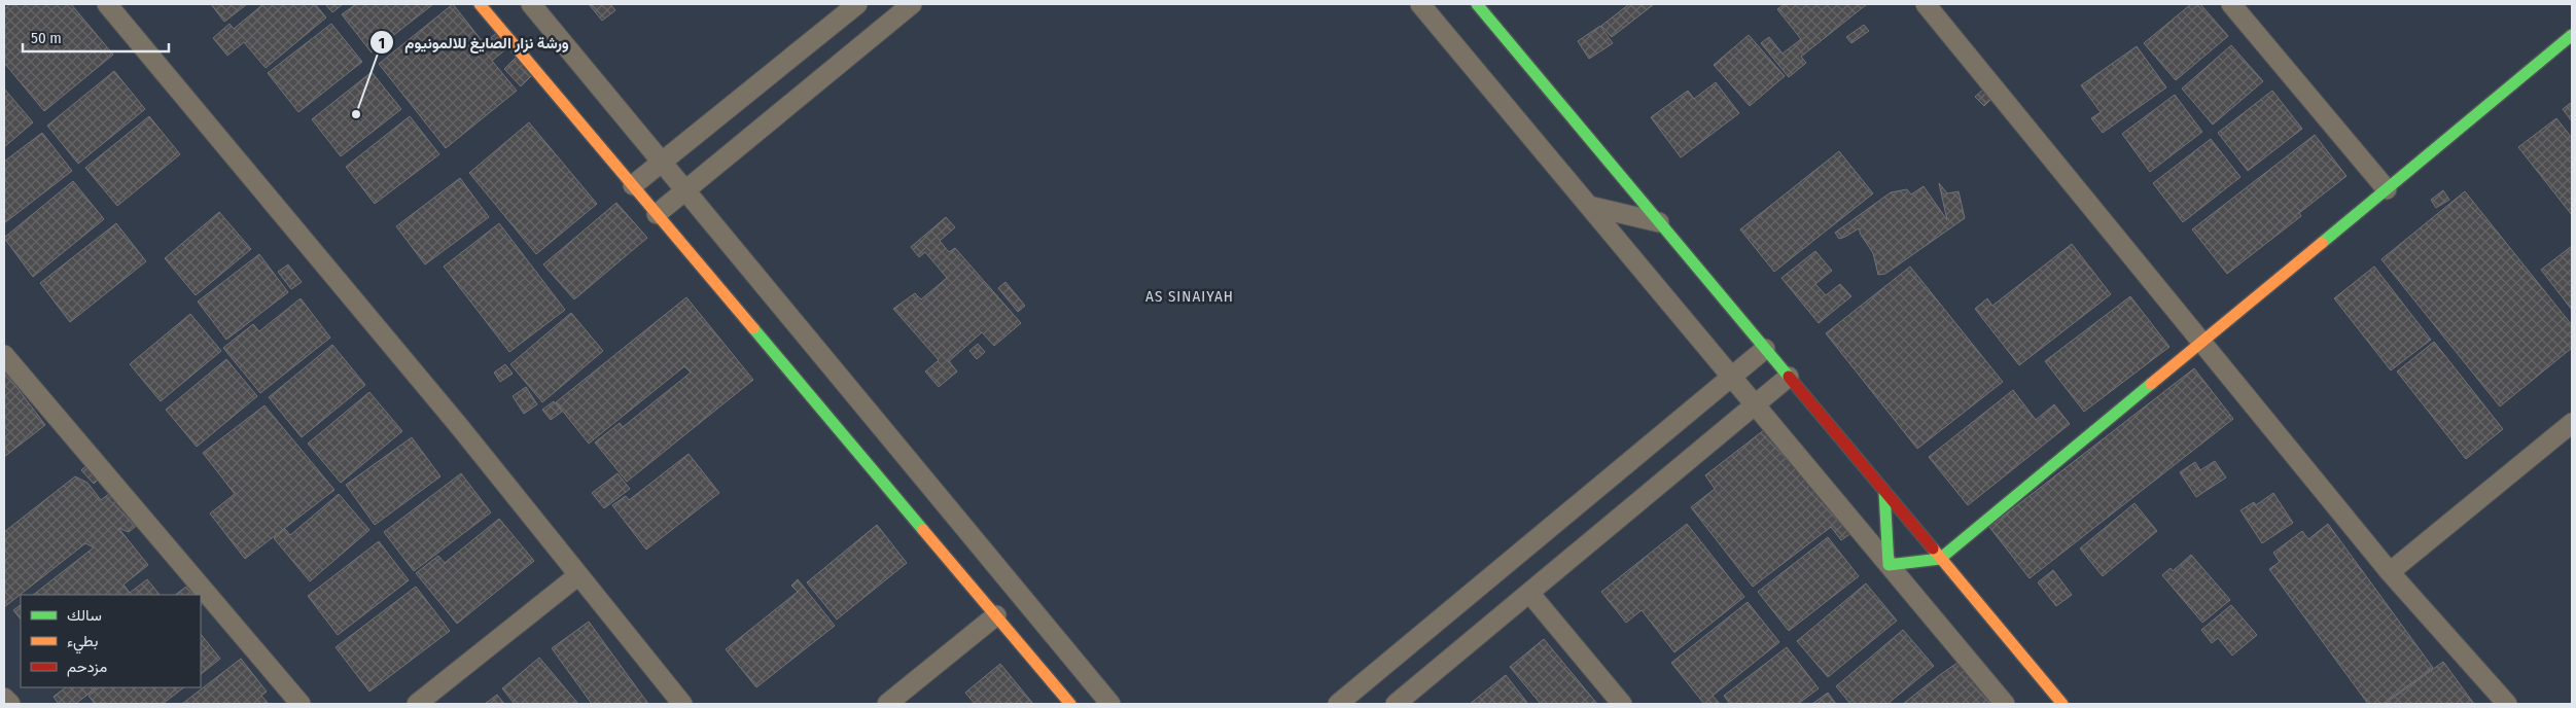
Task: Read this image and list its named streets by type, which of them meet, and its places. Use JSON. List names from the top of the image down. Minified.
{"districts":["AS SINAIYAH"],"places":["ورشة نزار الصايغ للالمونيوم"],"legend":["سالك","بطيء","مزدحم"],"scale_bar":"50 m"}
